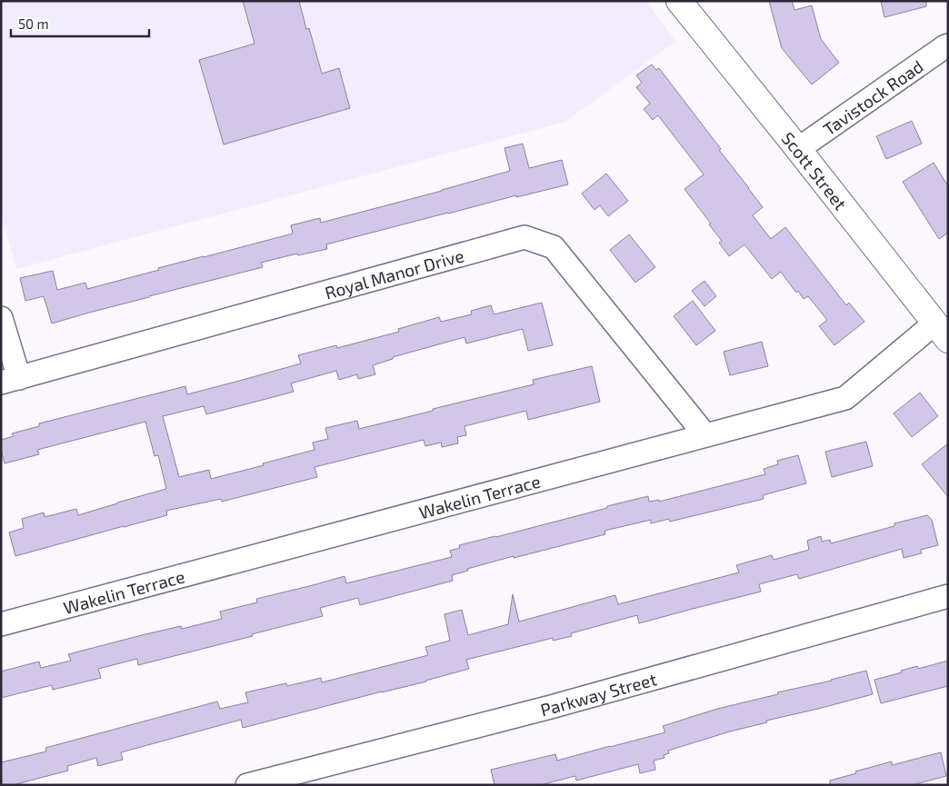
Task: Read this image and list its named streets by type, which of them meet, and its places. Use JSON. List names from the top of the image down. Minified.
{"streets":{"main road":["Scott Street"],"street":["Tavistock Road","Royal Manor Drive","Wakelin Terrace","Parkway Street"]},"crossings":[["Tavistock Road","Scott Street"],["Scott Street","Wakelin Terrace"],["Royal Manor Drive","Wakelin Terrace"]],"scale_bar":"50 m"}
